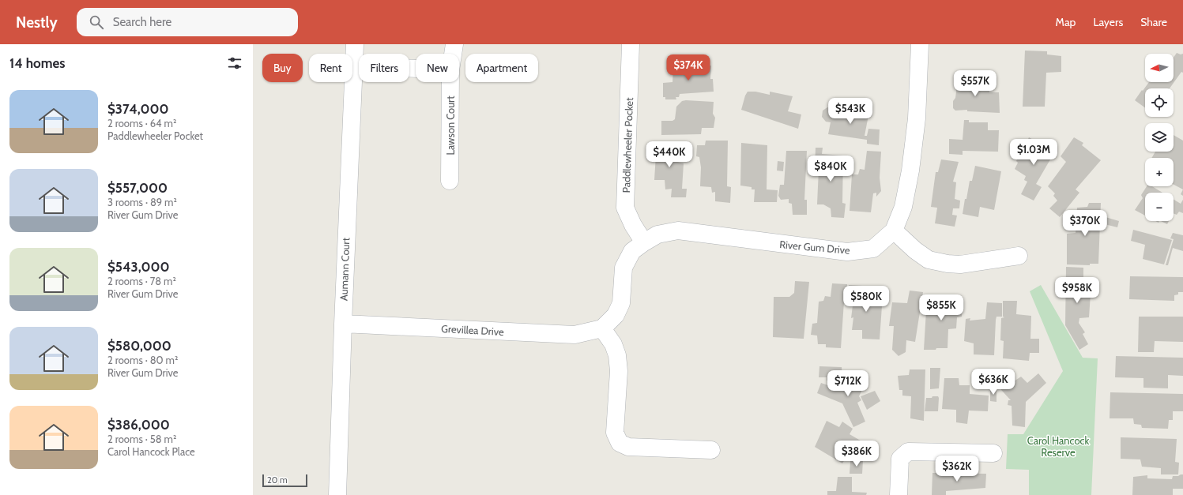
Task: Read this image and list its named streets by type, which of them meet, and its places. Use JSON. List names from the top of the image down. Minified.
{"streets":{"street":["Lawson Court","Paddlewheeler Pocket","River Gum Drive","Aumann Court","Grevillea Drive"]},"crossings":[["Paddlewheeler Pocket","River Gum Drive"],["River Gum Drive","Grevillea Drive"],["Aumann Court","Grevillea Drive"]],"parks":["Carol Hancock Reserve"],"scale_bar":"20 m","north":"left","page":{"header":"Nestly","search":"Search here","nav":["Map","Layers","Share"],"heading":"14 homes","map_buttons":["+","−"],"chip":["Buy","Rent","Filters","New","Apartment"],"price":["$374K","$557K","$543K","$1.03M","$440K","$840K","$370K","$958K","$580K","$855K","$636K","$712K","$386K","$362K"],"list":[{"name":"$374,000","note":"2 rooms · 64 m² · Paddlewheeler Pocket"},{"name":"$557,000","note":"3 rooms · 89 m² · River Gum Drive"},{"name":"$543,000","note":"2 rooms · 78 m² · River Gum Drive"},{"name":"$580,000","note":"2 rooms · 80 m² · River Gum Drive"},{"name":"$386,000","note":"2 rooms · 58 m² · Carol Hancock Place"}],"scale":"20 m"}}
